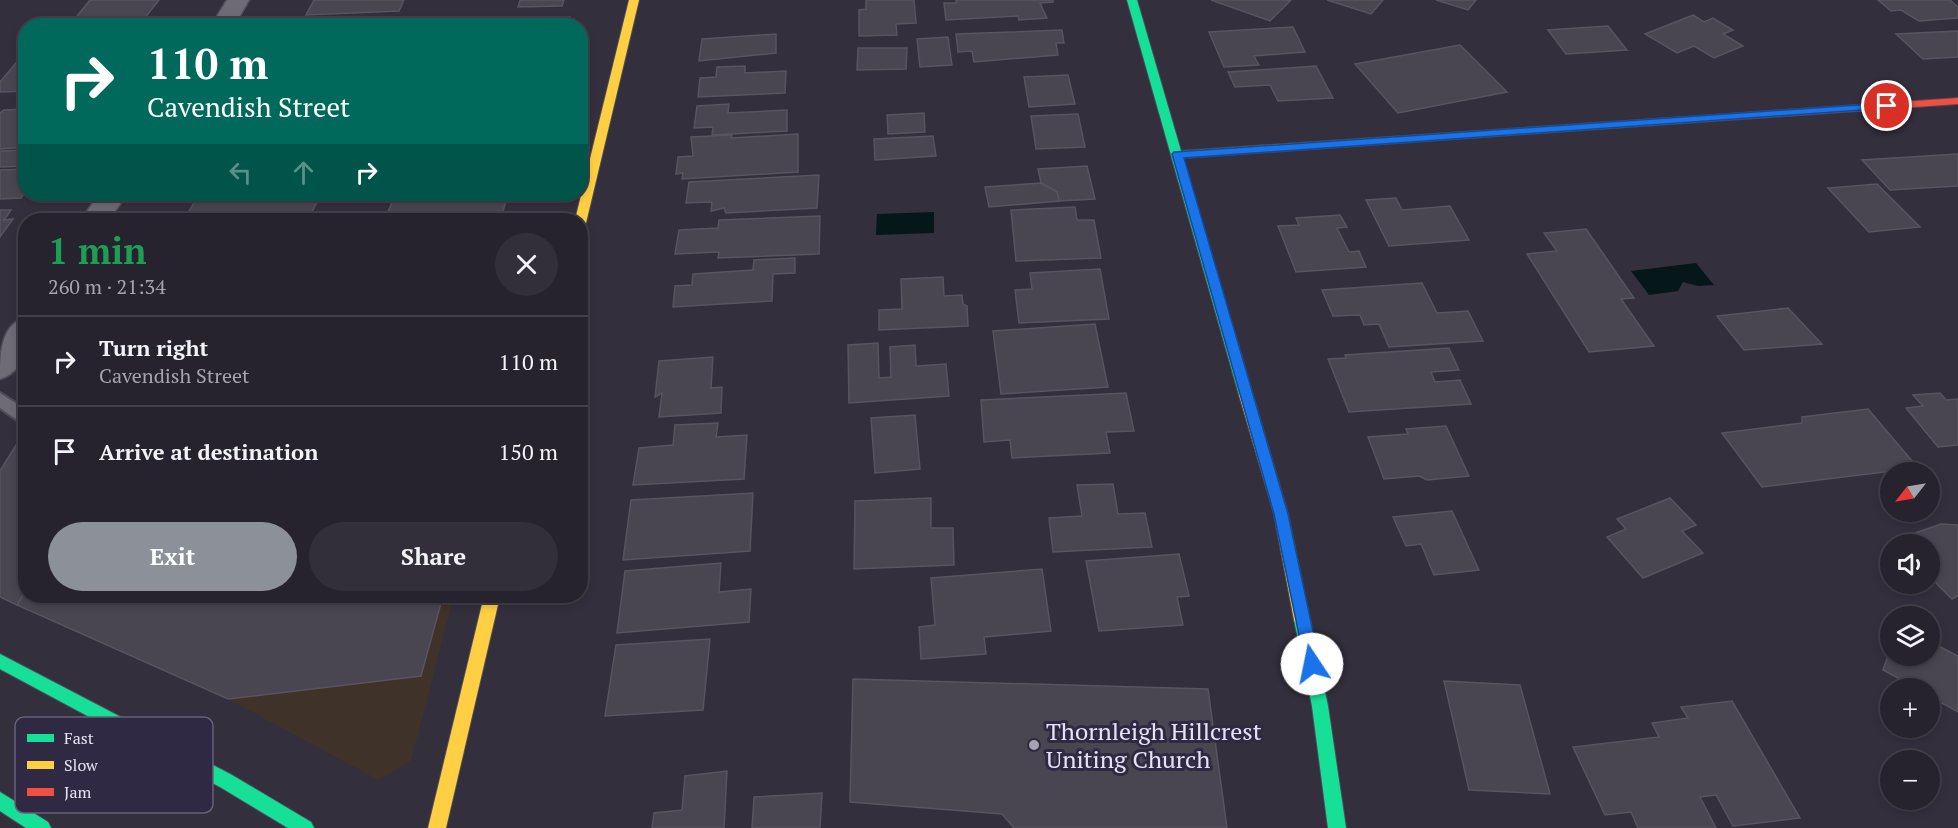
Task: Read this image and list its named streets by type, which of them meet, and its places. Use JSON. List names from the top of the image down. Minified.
{"places":["Thornleigh Hillcrest Uniting Church"],"legend":["Fast","Slow","Jam"],"north":"bottom left","page":{"turn":["110 m","Cavendish Street"],"heading":["1 min","260 m · 21:34"],"list":[{"name":"Turn right","note":"Cavendish Street","value":"110 m"},{"name":"Arrive at destination","value":"150 m"}],"map_buttons":["+","−"],"buttons":["Exit","Share"]}}
